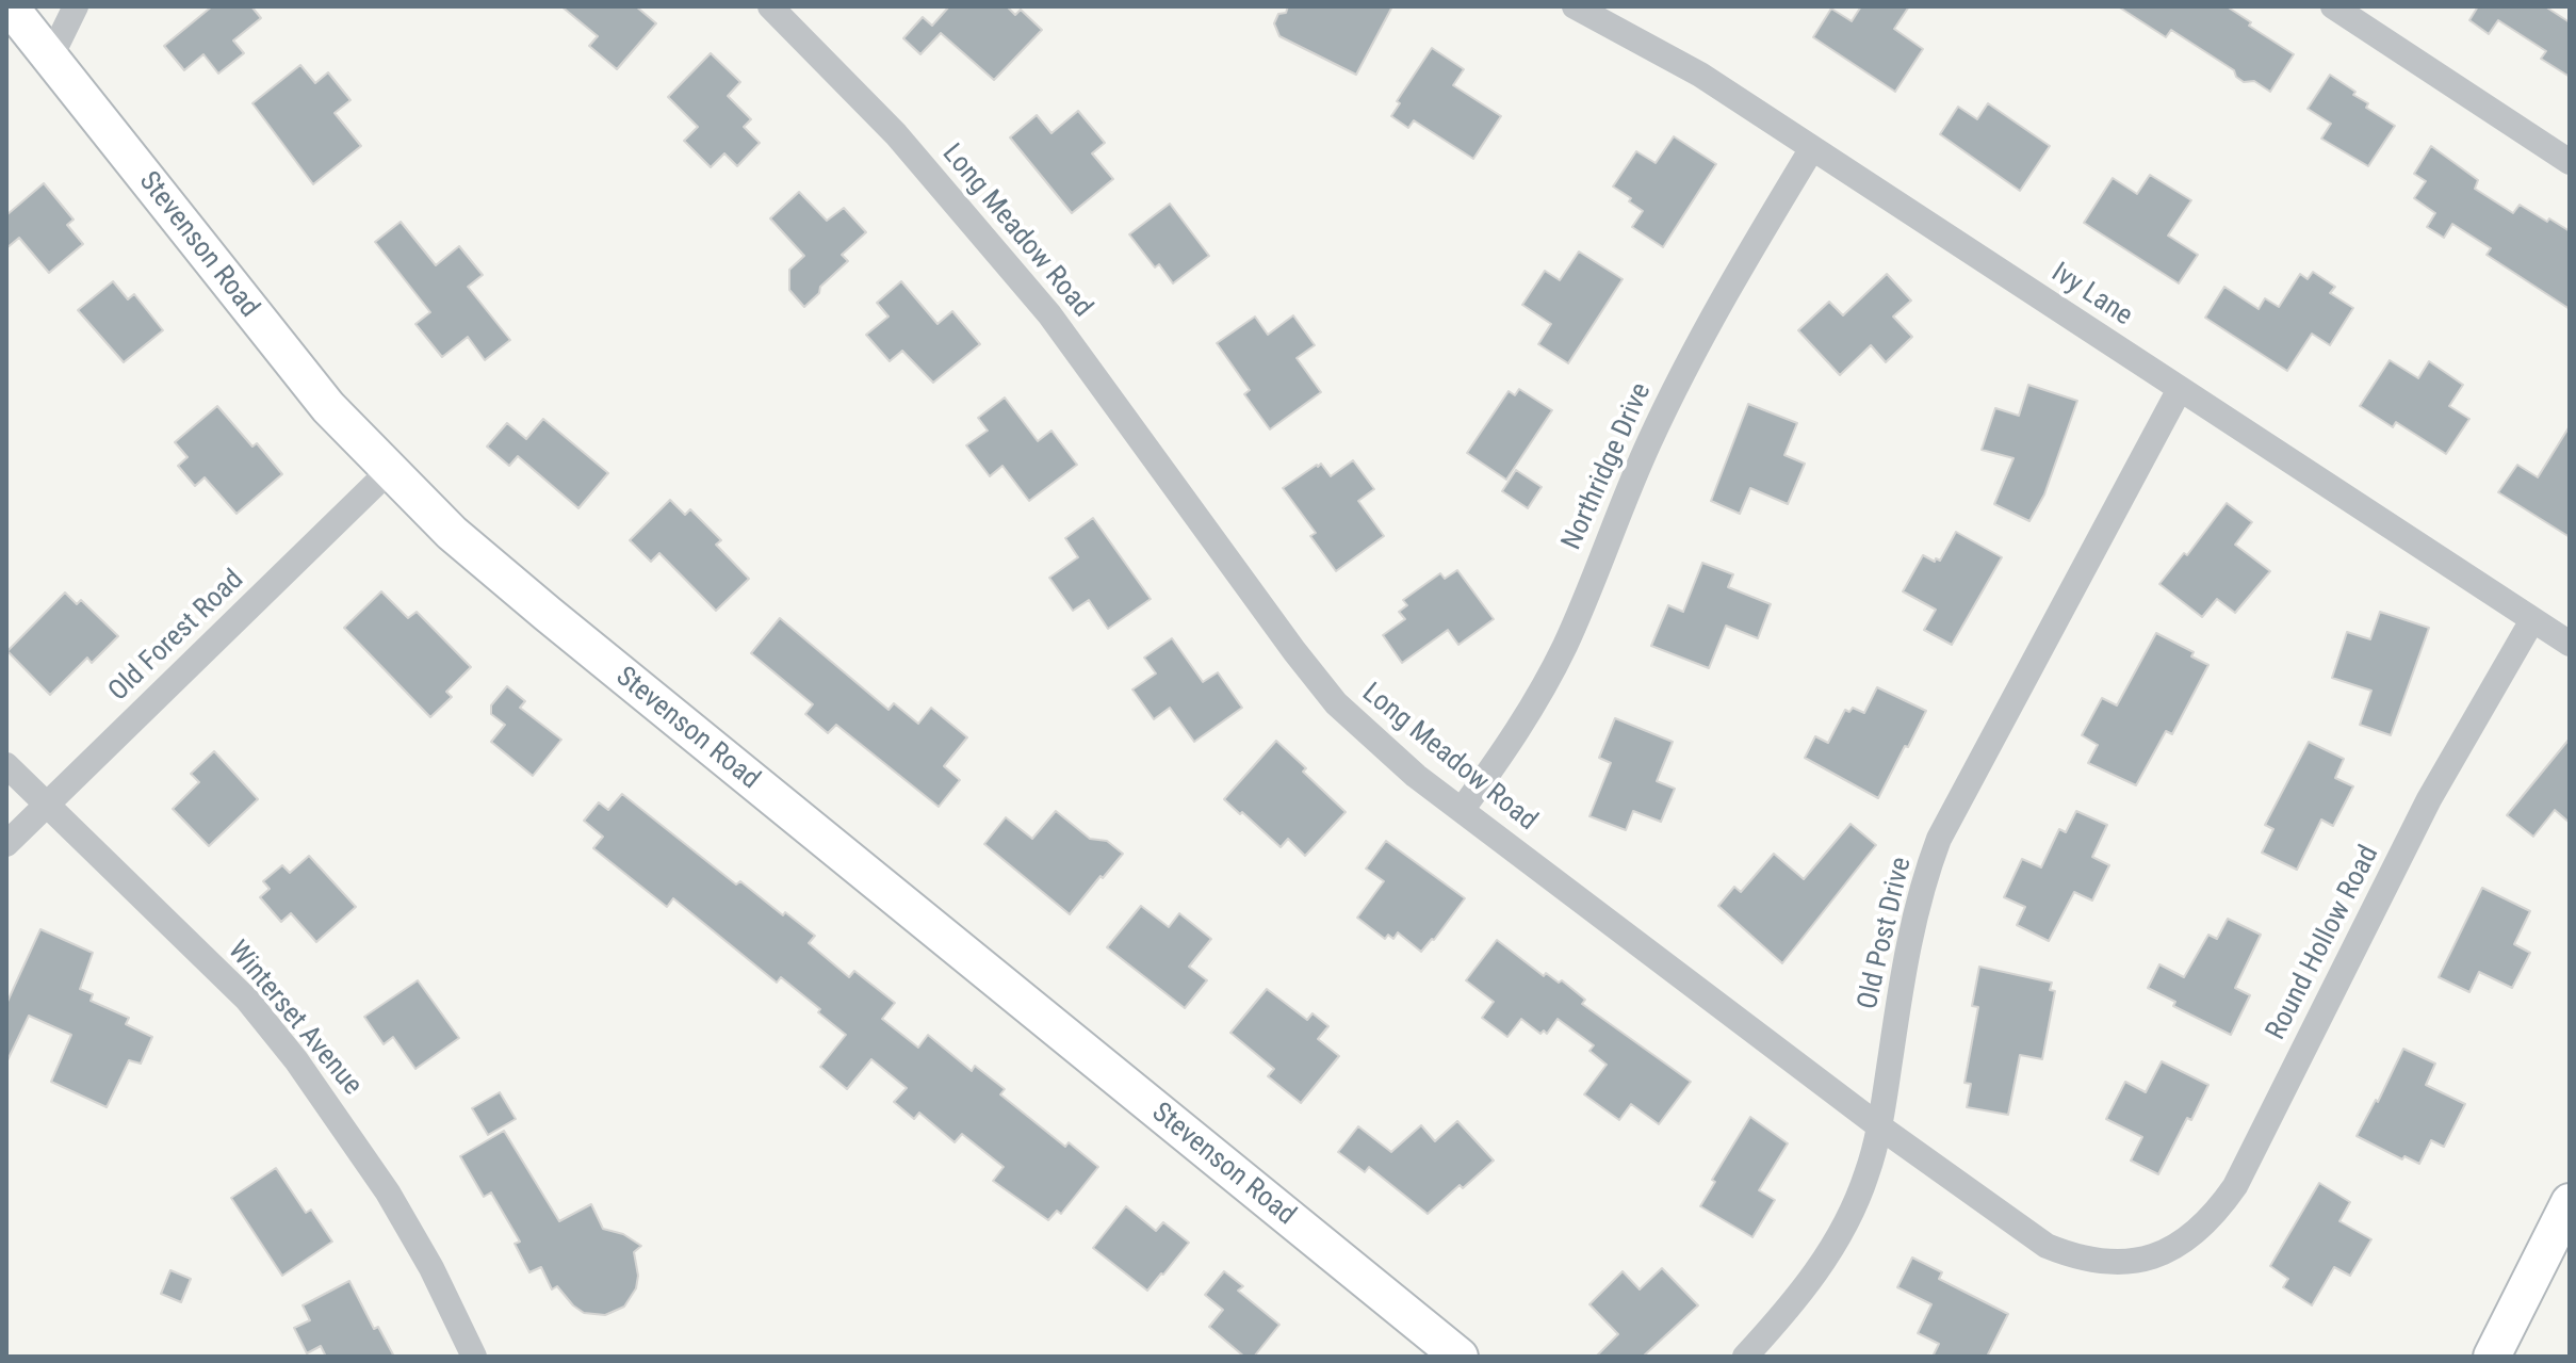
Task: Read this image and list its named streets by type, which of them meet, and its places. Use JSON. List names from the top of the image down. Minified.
{"streets":{"main road":["Stevenson Road"],"street":["Long Meadow Road","Ivy Lane","Northridge Drive","Old Forest Road","Old Post Drive","Round Hollow Road","Winterset Avenue"]},"crossings":[["Long Meadow Road","Northridge Drive"],["Long Meadow Road","Old Post Drive"],["Long Meadow Road","Round Hollow Road"],["Stevenson Road","Old Forest Road"],["Ivy Lane","Northridge Drive"],["Ivy Lane","Old Post Drive"],["Ivy Lane","Round Hollow Road"],["Old Forest Road","Winterset Avenue"]]}
